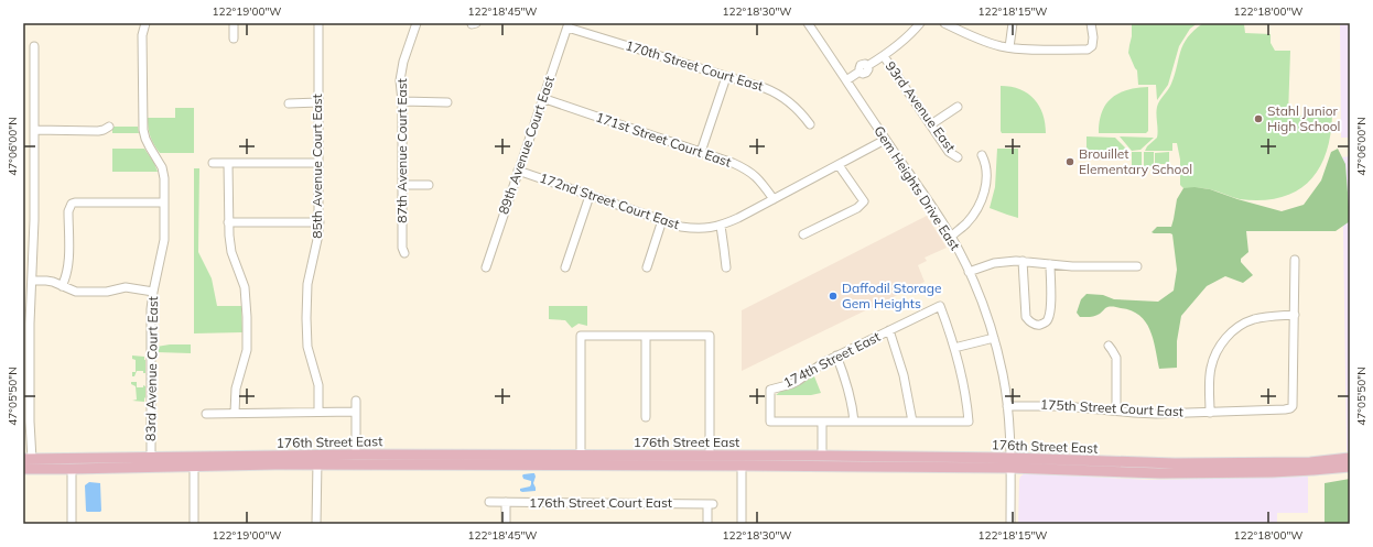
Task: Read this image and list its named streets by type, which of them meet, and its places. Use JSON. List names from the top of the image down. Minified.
{"streets":{"main road":["176th Street East"],"street":["170th Street Court East","93rd Avenue East","171st Street Court East","89th Avenue Court East","87th Avenue Court East","85th Avenue Court East","Gem Heights Drive East","172nd Street Court East","174th Street East","83rd Avenue Court East","175th Street Court East","176th Street Court East"]},"crossings":[["170th Street Court East","89th Avenue Court East"],["171st Street Court East","89th Avenue Court East"],["171st Street Court East","172nd Street Court East"],["89th Avenue Court East","172nd Street Court East"],["Gem Heights Drive East","172nd Street Court East"],["Gem Heights Drive East","175th Street Court East"],["Gem Heights Drive East","176th Street East"],["83rd Avenue Court East","176th Street East"]],"places":["Stahl Junior High School","Brouillet Elementary School","Daffodil Storage Gem Heights"],"coordinates":["122°19'00\"W","122°18'45\"W","122°18'30\"W","122°18'15\"W","122°18'00\"W","47°06'00\"N","47°05'50\"N"]}
